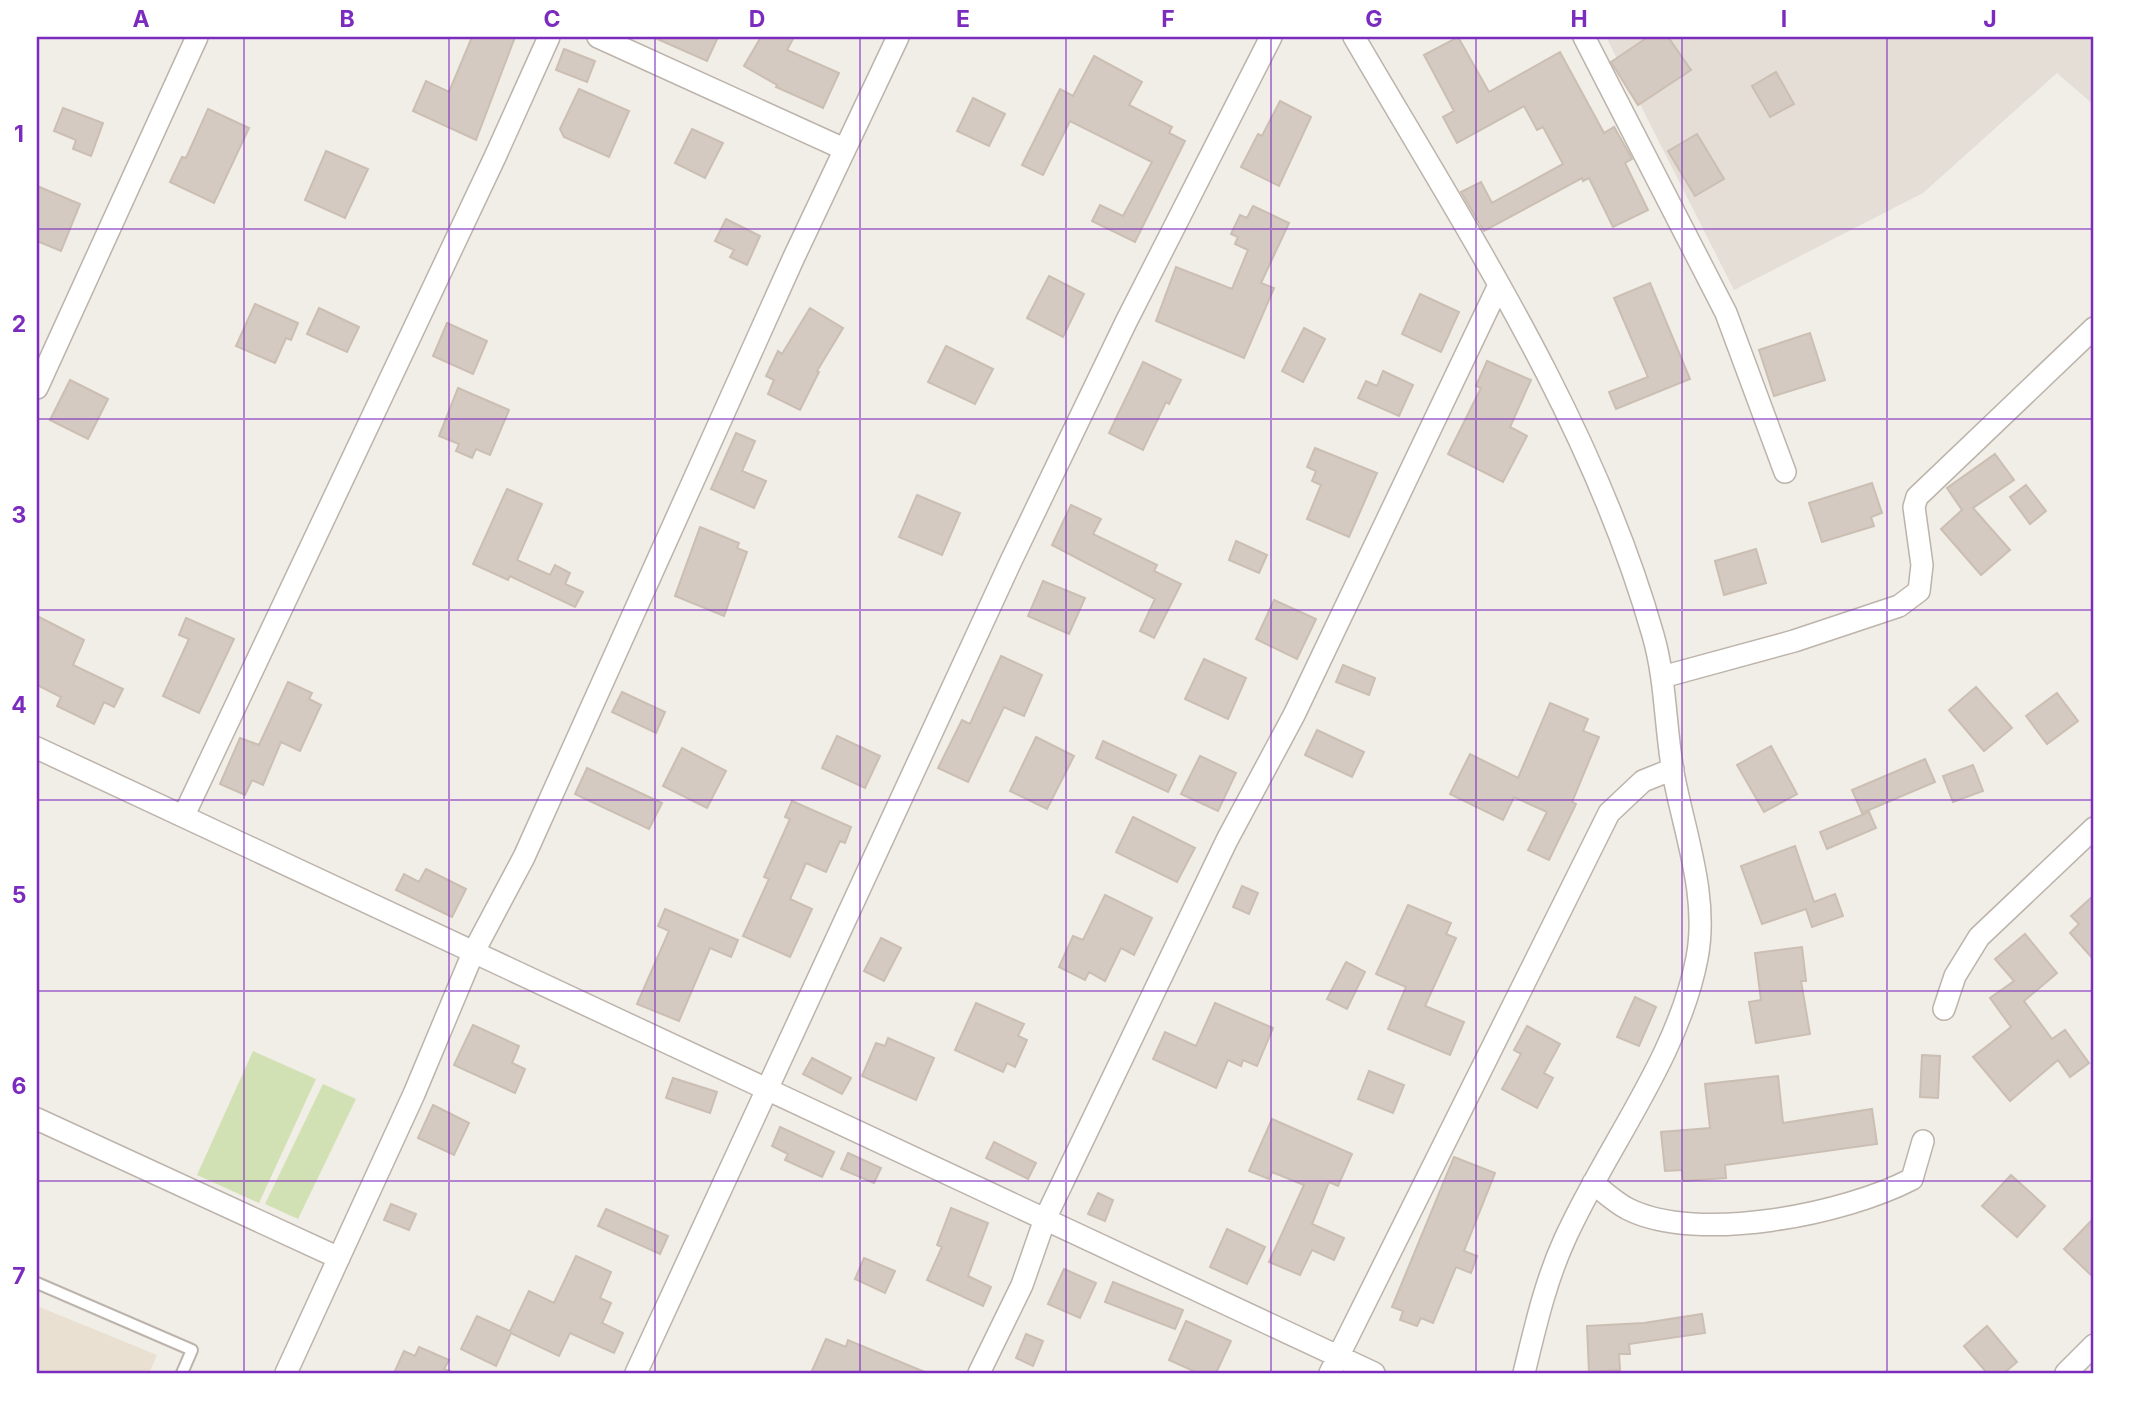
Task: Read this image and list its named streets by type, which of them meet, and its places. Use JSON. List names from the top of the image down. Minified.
{"grid":{"columns":["A","B","C","D","E","F","G","H","I","J"],"rows":["1","2","3","4","5","6","7"]}}
